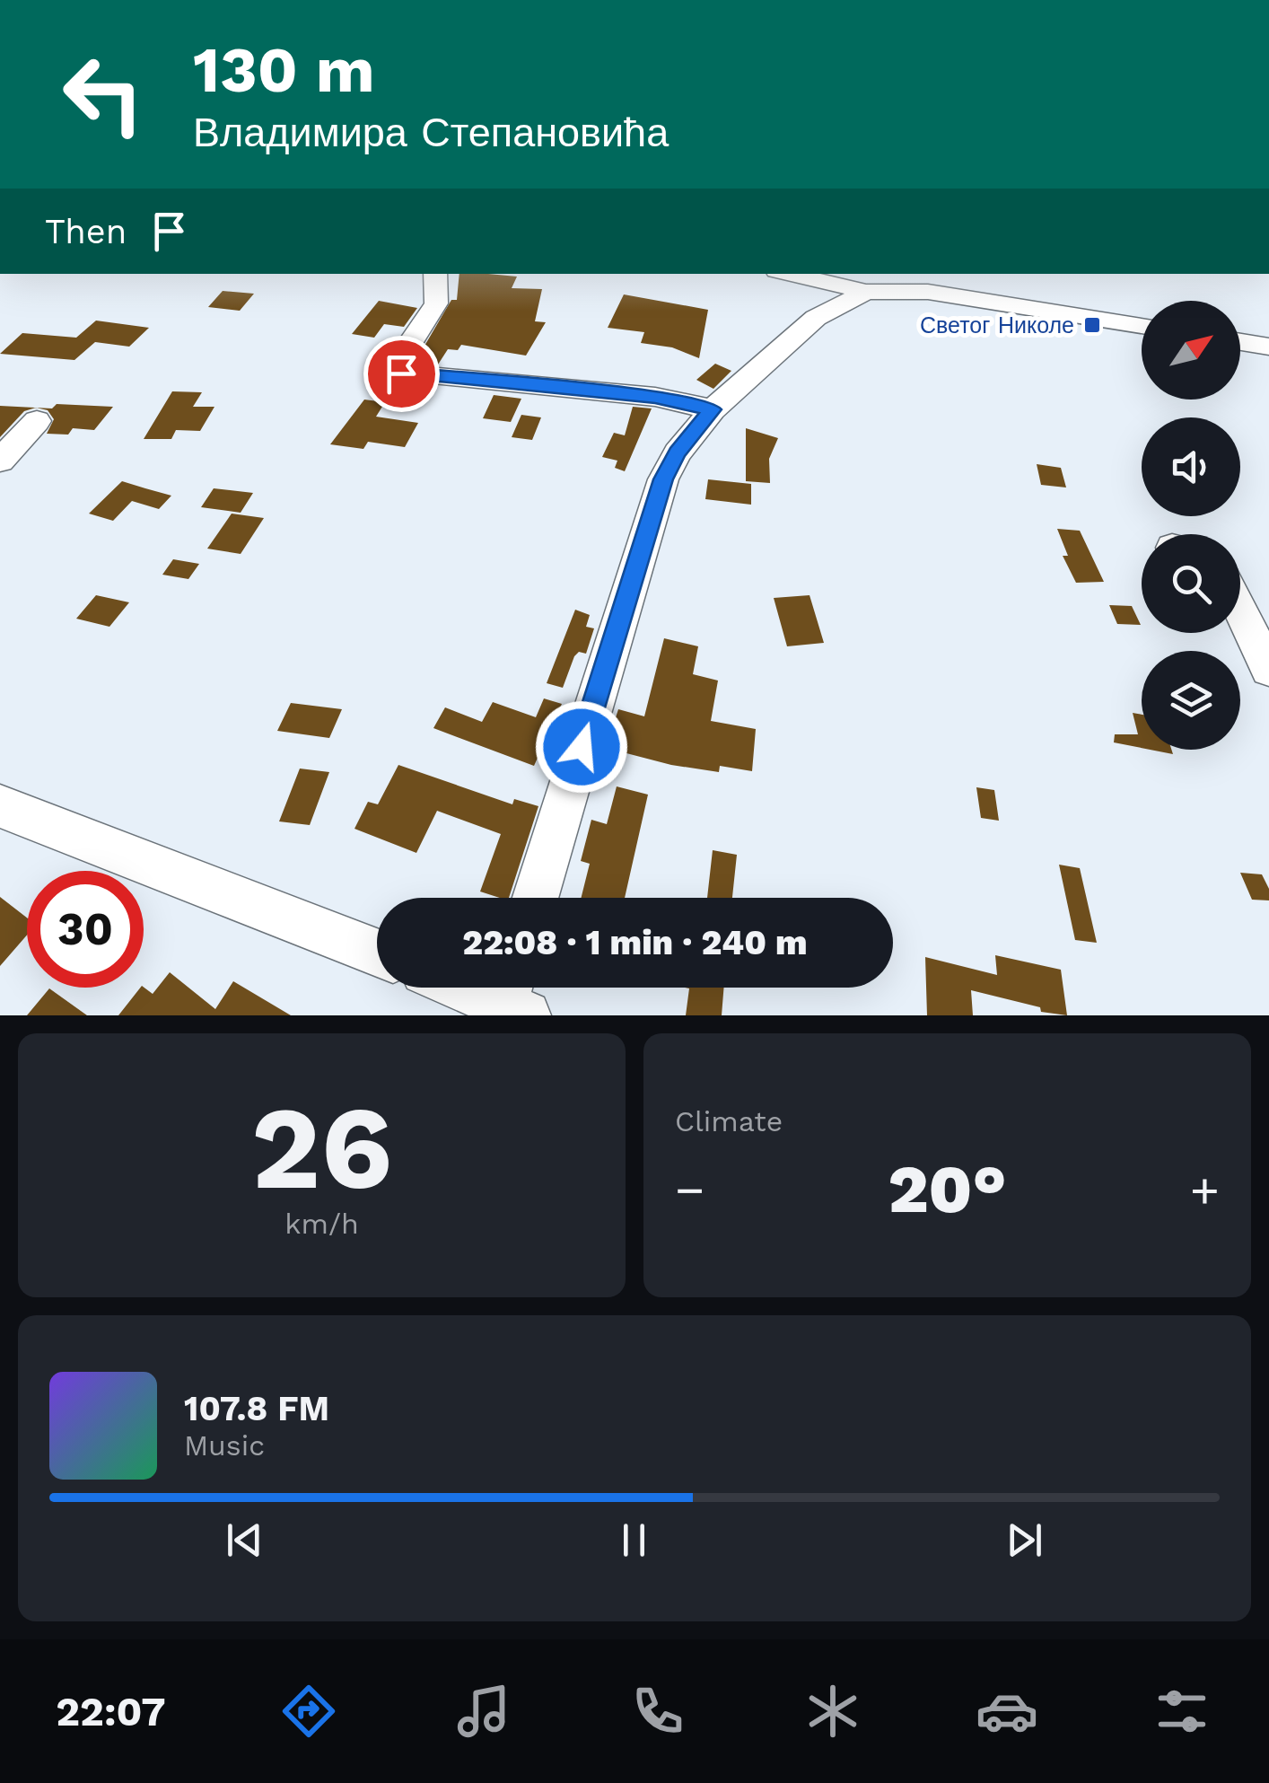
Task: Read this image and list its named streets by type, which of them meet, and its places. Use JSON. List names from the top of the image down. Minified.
{"places":{"transit":["Светог Николе"]},"north":"top right","page":{"turn":["130 m","Владимира Степановића"],"then":"Then","limit":"30","trip":"22:08 · 1 min · 240 m","tile":[["26","km/h"],"Climate"],"heat":["−","20°","+"],"song":["107.8 FM","Music"],"tabs":"22:07"}}
